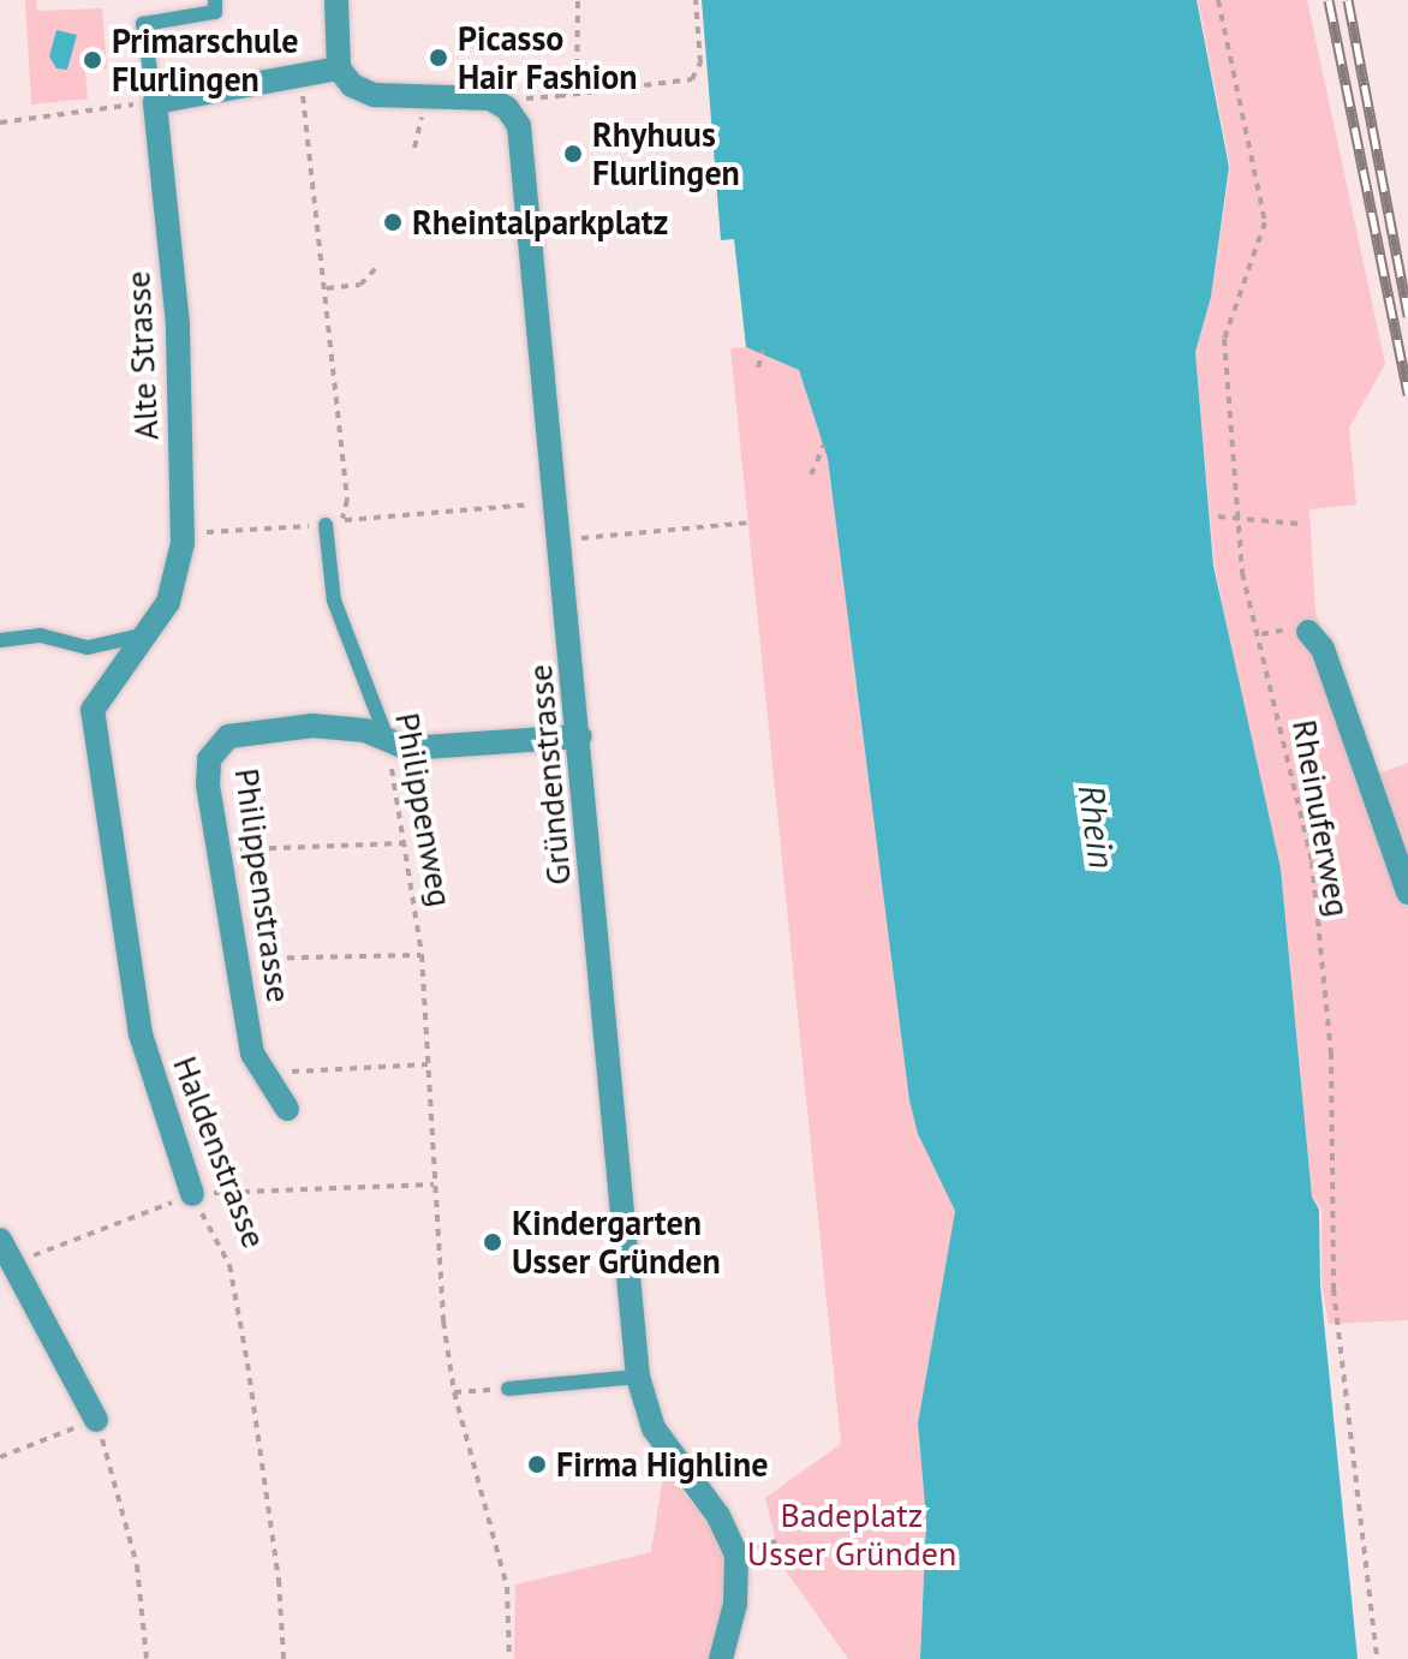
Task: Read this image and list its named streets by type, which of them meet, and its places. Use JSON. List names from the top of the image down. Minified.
{"streets":{"street":["Alte Strasse","Gründenstrasse","Philippenstrasse","Haldenstrasse"],"lane":["Philippenweg"],"path":["Rheinuferweg"]},"crossings":[["Alte Strasse","Haldenstrasse"],["Gründenstrasse","Philippenstrasse"],["Philippenweg","Philippenstrasse"]],"water":["Rhein"],"parks":["Badeplatz Usser Gründen"],"places":["Picasso Hair Fashion","Primarschule Flurlingen","Rhyhuus Flurlingen","Rheintalparkplatz","Kindergarten Usser Gründen","Firma Highline"]}
